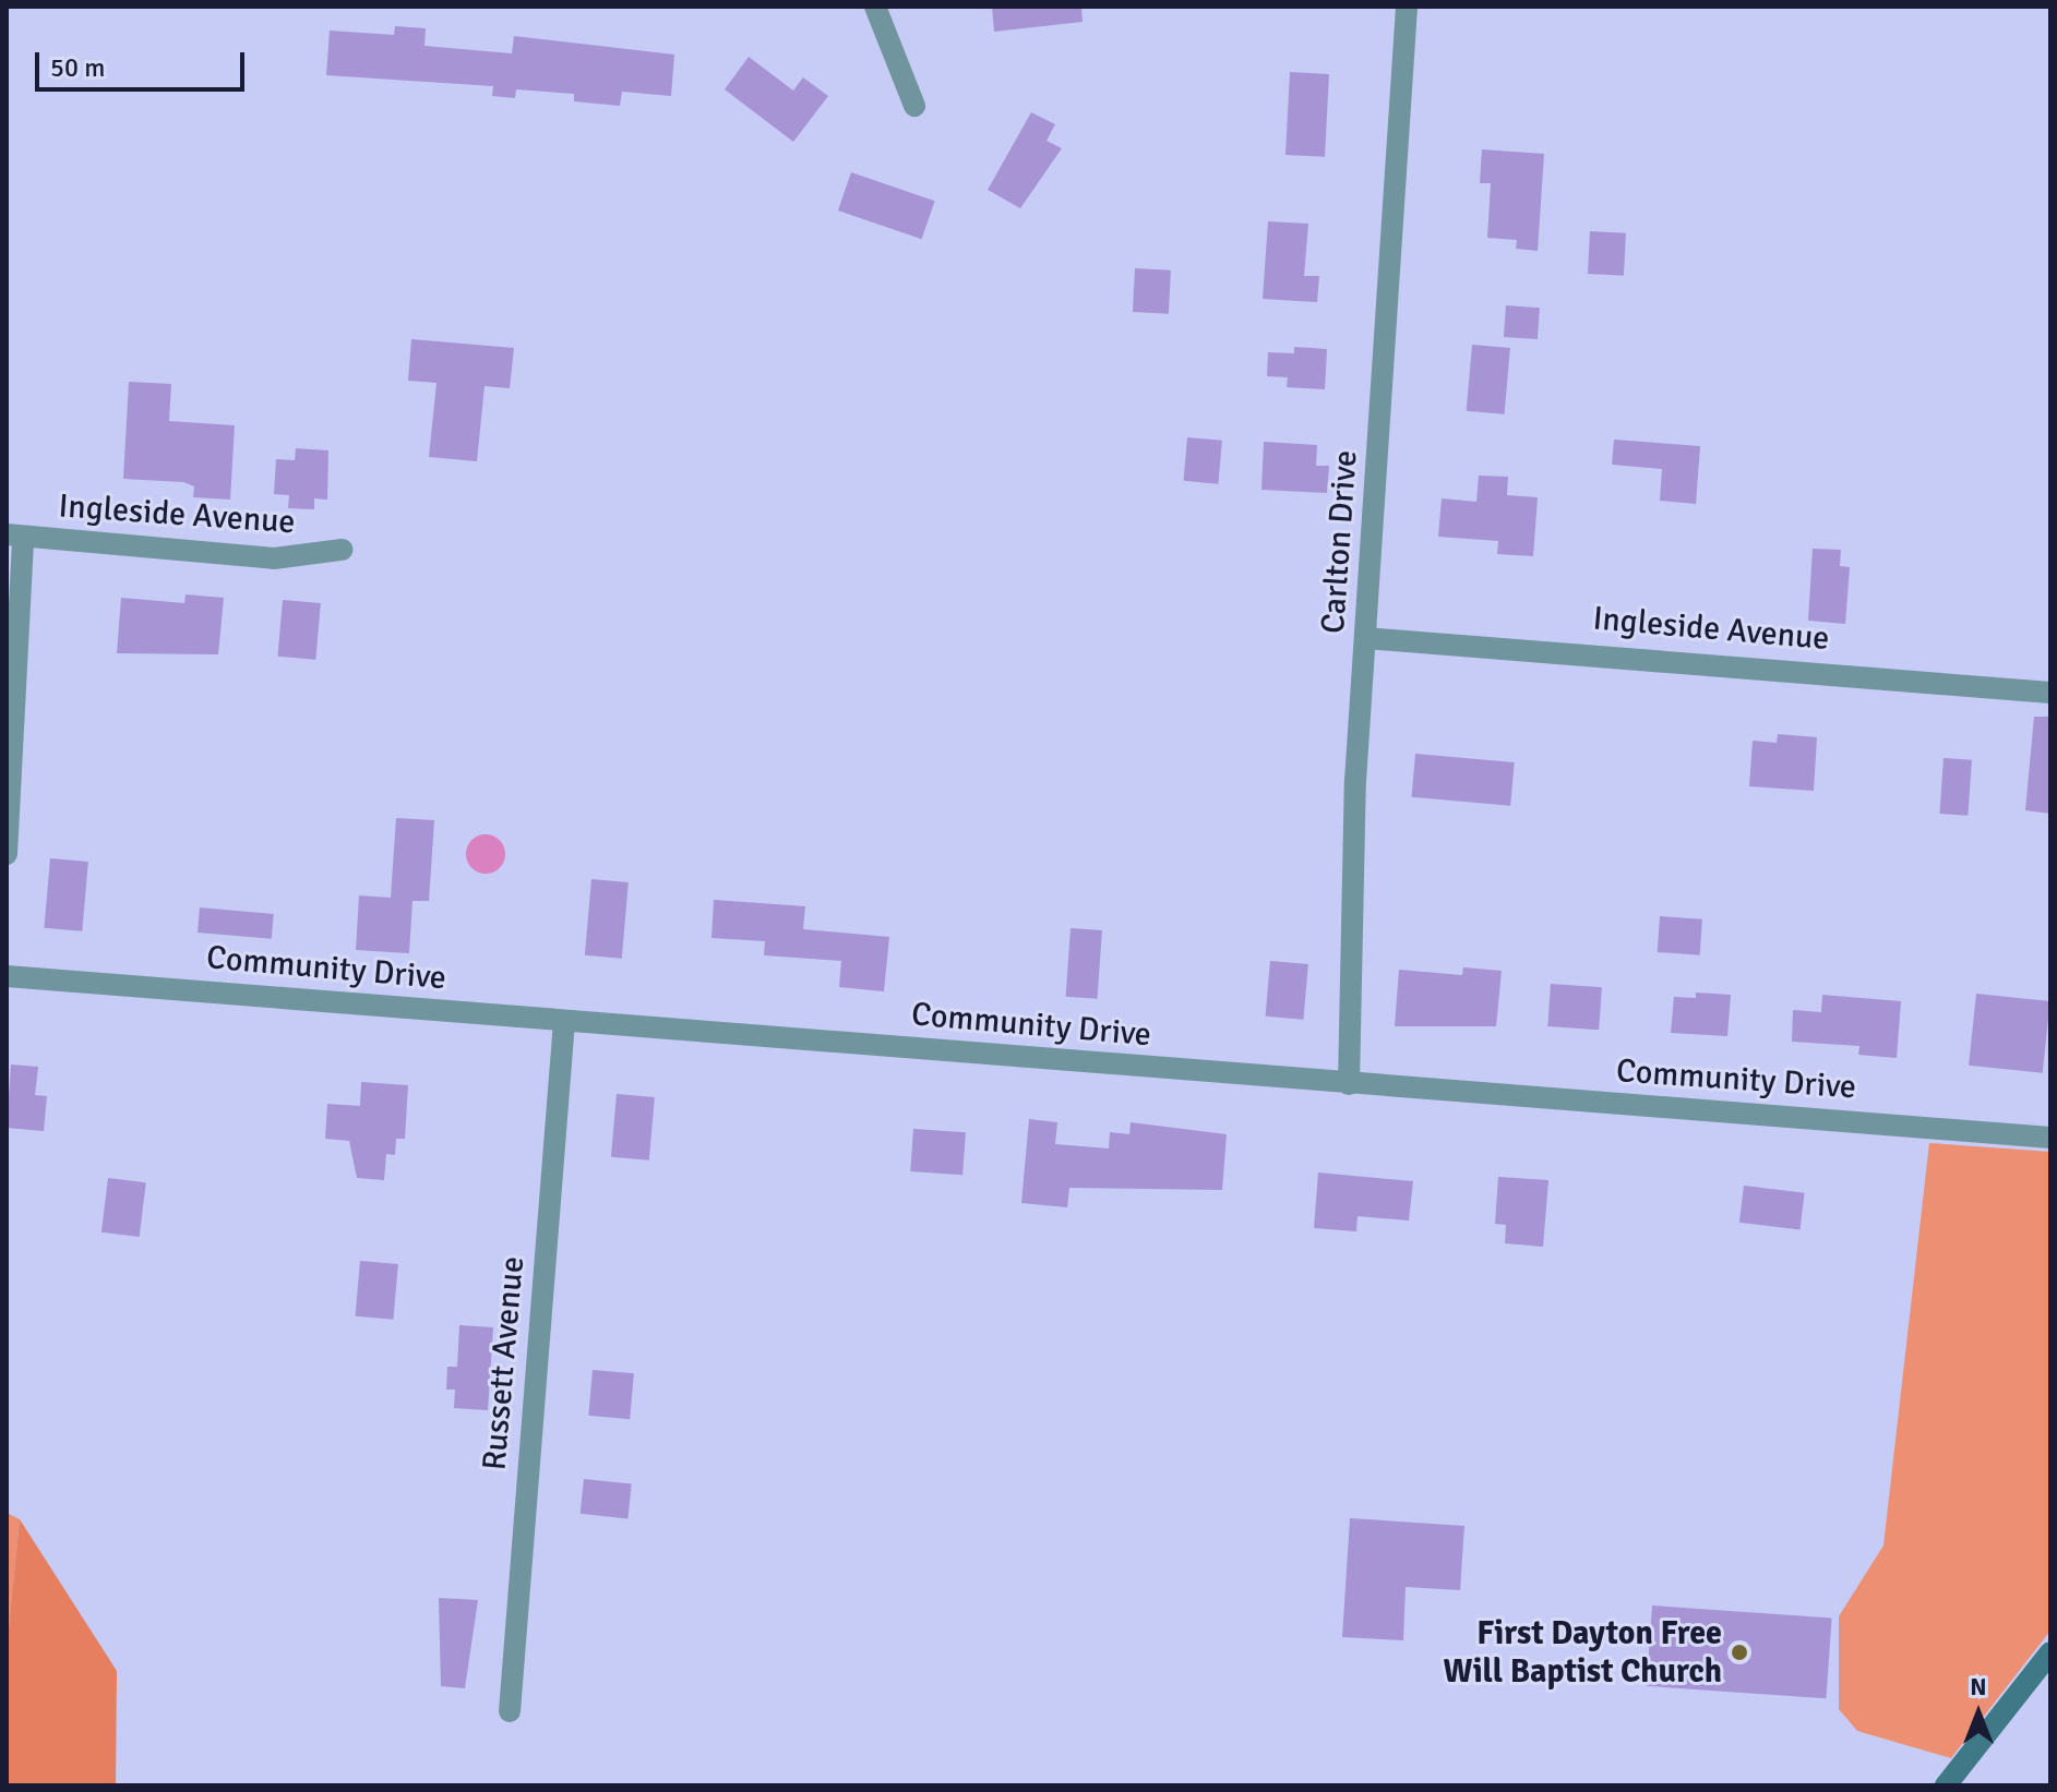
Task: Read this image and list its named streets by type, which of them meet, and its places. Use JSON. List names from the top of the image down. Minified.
{"streets":{"street":["Ingleside Avenue","Carlton Drive","Community Drive","Russett Avenue"]},"crossings":[["Ingleside Avenue","Carlton Drive"],["Carlton Drive","Community Drive"],["Community Drive","Russett Avenue"]],"places":["First Dayton Free Will Baptist Church"],"scale_bar":"50 m","north":"top"}
